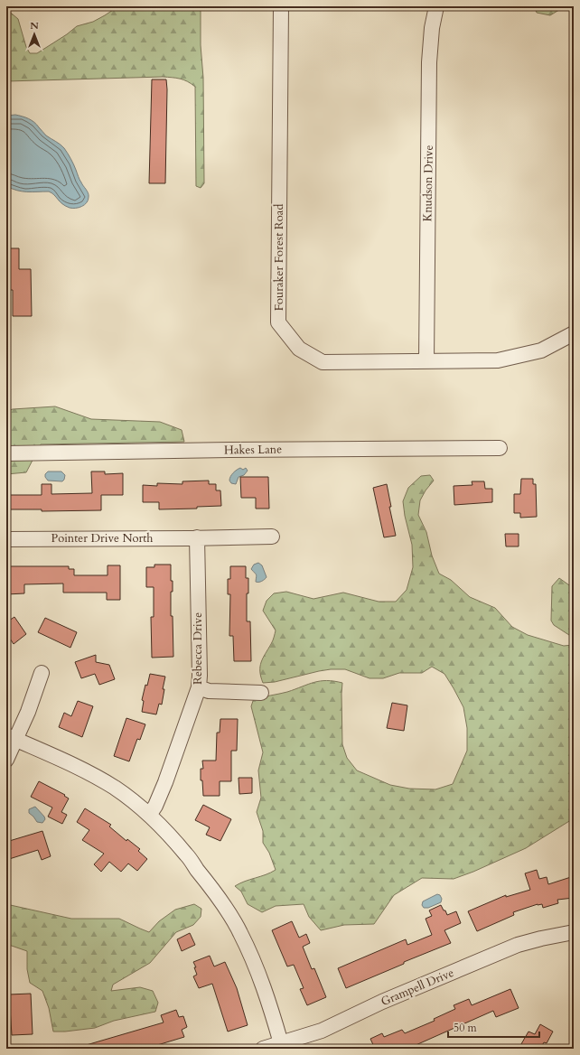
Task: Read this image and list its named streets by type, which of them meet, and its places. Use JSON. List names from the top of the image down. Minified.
{"streets":{"street":["Knudson Drive","Fouraker Forest Road","Hakes Lane","Pointer Drive North","Rebecca Drive","Grampell Drive"]},"crossings":[["Knudson Drive","Fouraker Forest Road"],["Pointer Drive North","Rebecca Drive"]],"scale_bar":"50 m","north":"top"}
